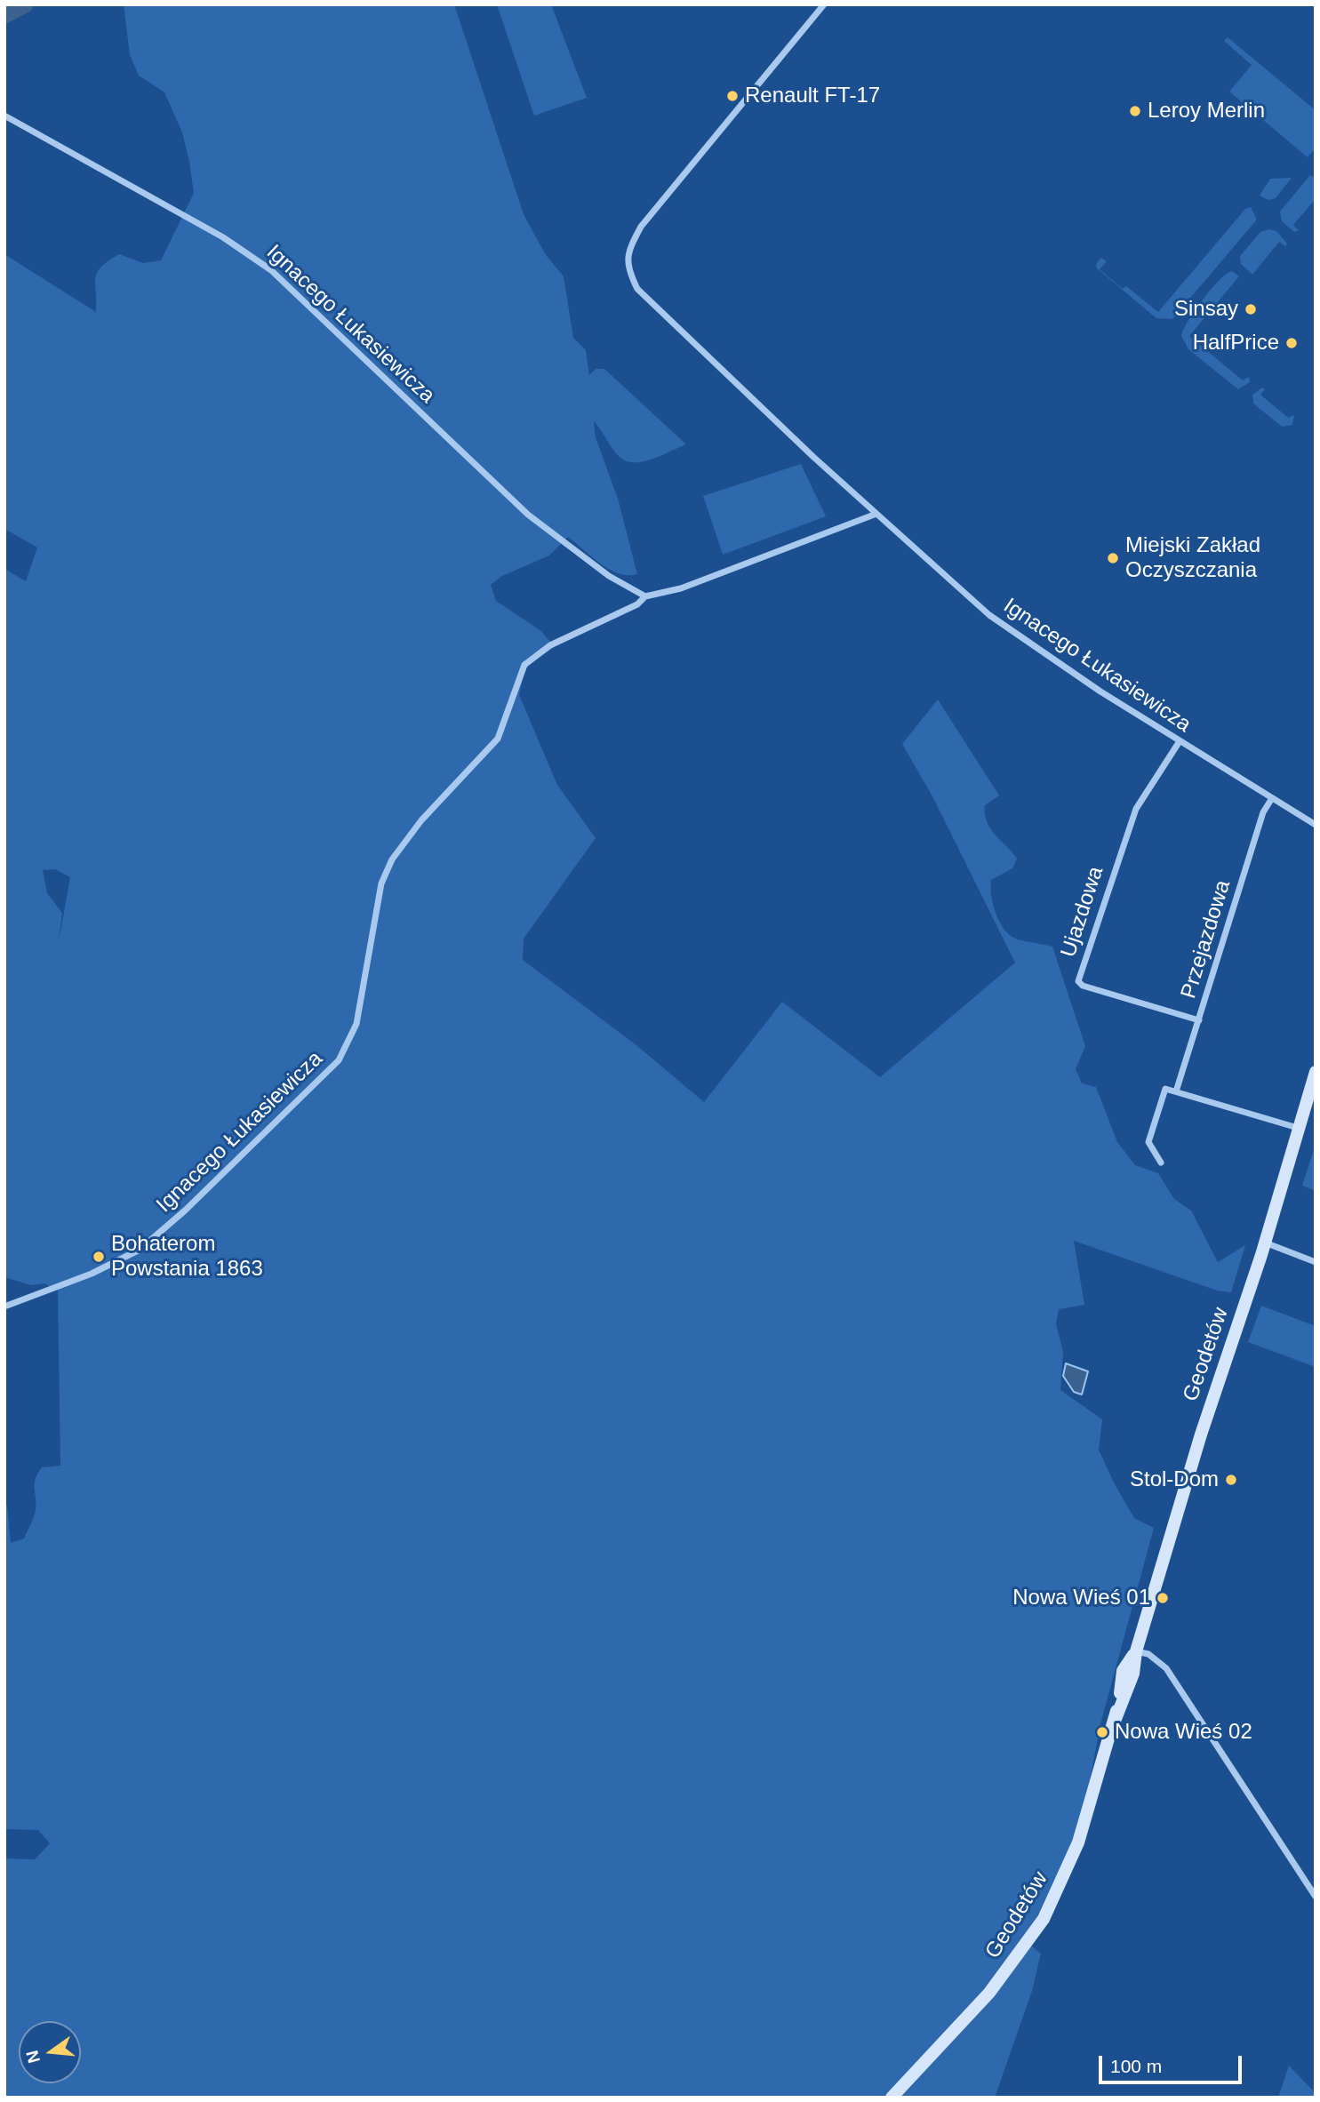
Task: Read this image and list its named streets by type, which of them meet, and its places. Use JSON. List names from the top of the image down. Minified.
{"streets":{"main road":["Geodetów"],"street":["Ignacego Łukasiewicza","Ujazdowa","Przejazdowa"]},"crossings":[["Ignacego Łukasiewicza","Ujazdowa"],["Ignacego Łukasiewicza","Przejazdowa"],["Ujazdowa","Przejazdowa"]],"places":["Renault FT-17","Leroy Merlin","Sinsay","HalfPrice","Miejski Zakład Oczyszczania","Bohaterom Powstania 1863","Stol-Dom","Nowa Wieś 01","Nowa Wieś 02"],"scale_bar":"100 m","north":"left"}
